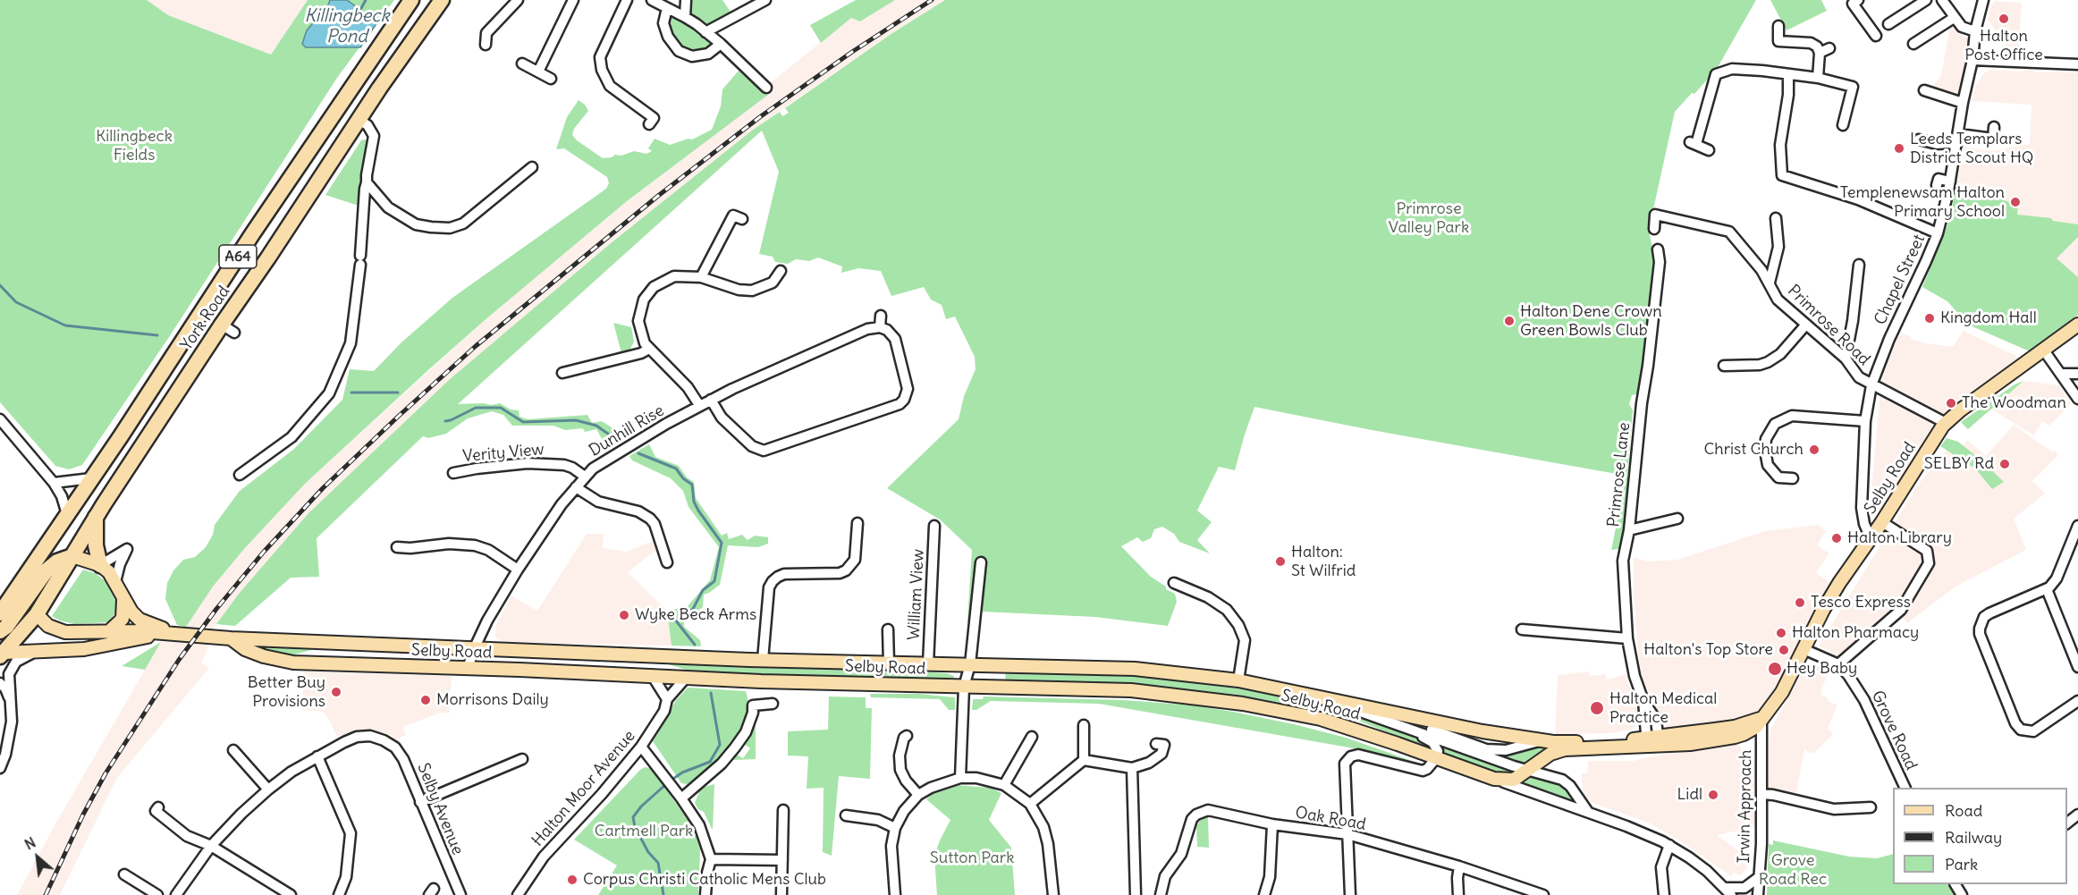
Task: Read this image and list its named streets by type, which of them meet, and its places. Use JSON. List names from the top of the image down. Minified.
{"streets":{"highway":["A64","York Road"],"main road":["Selby Road"],"street":["Chapel Street","Primrose Road","Dunhill Rise","Verity View","Primrose Lane","William View","Grove Road","Halton Moor Avenue","Irwin Approach","Selby Avenue","Oak Road"]},"crossings":[["Chapel Street","Primrose Road"],["Chapel Street","Selby Road"],["York Road","Selby Road"],["Primrose Road","Selby Road"],["Dunhill Rise","Verity View"],["Dunhill Rise","Selby Road"],["Primrose Lane","Selby Road"],["Selby Road","William View"],["Selby Road","Grove Road"],["Selby Road","Halton Moor Avenue"],["Selby Road","Irwin Approach"]],"water":["Killingbeck Pond"],"parks":["Killingbeck Fields","Primrose Valley Park","Cartmell Park","Sutton Park","Grove Road Rec"],"places":["Halton Post Office","Leeds Templars District Scout HQ","Templenewsam Halton Primary School","Kingdom Hall","Halton Dene Crown Green Bowls Club","The Woodman","Christ Church","SELBY Rd","Halton Library","Halton: St Wilfrid","Tesco Express","Wyke Beck Arms","Halton Pharmacy","Halton's Top Store","Hey Baby","Better Buy Provisions","Morrisons Daily","Halton Medical Practice","Lidl","Corpus Christi Catholic Mens Club"],"legend":["Road","Railway","Park"],"north":"top left"}
